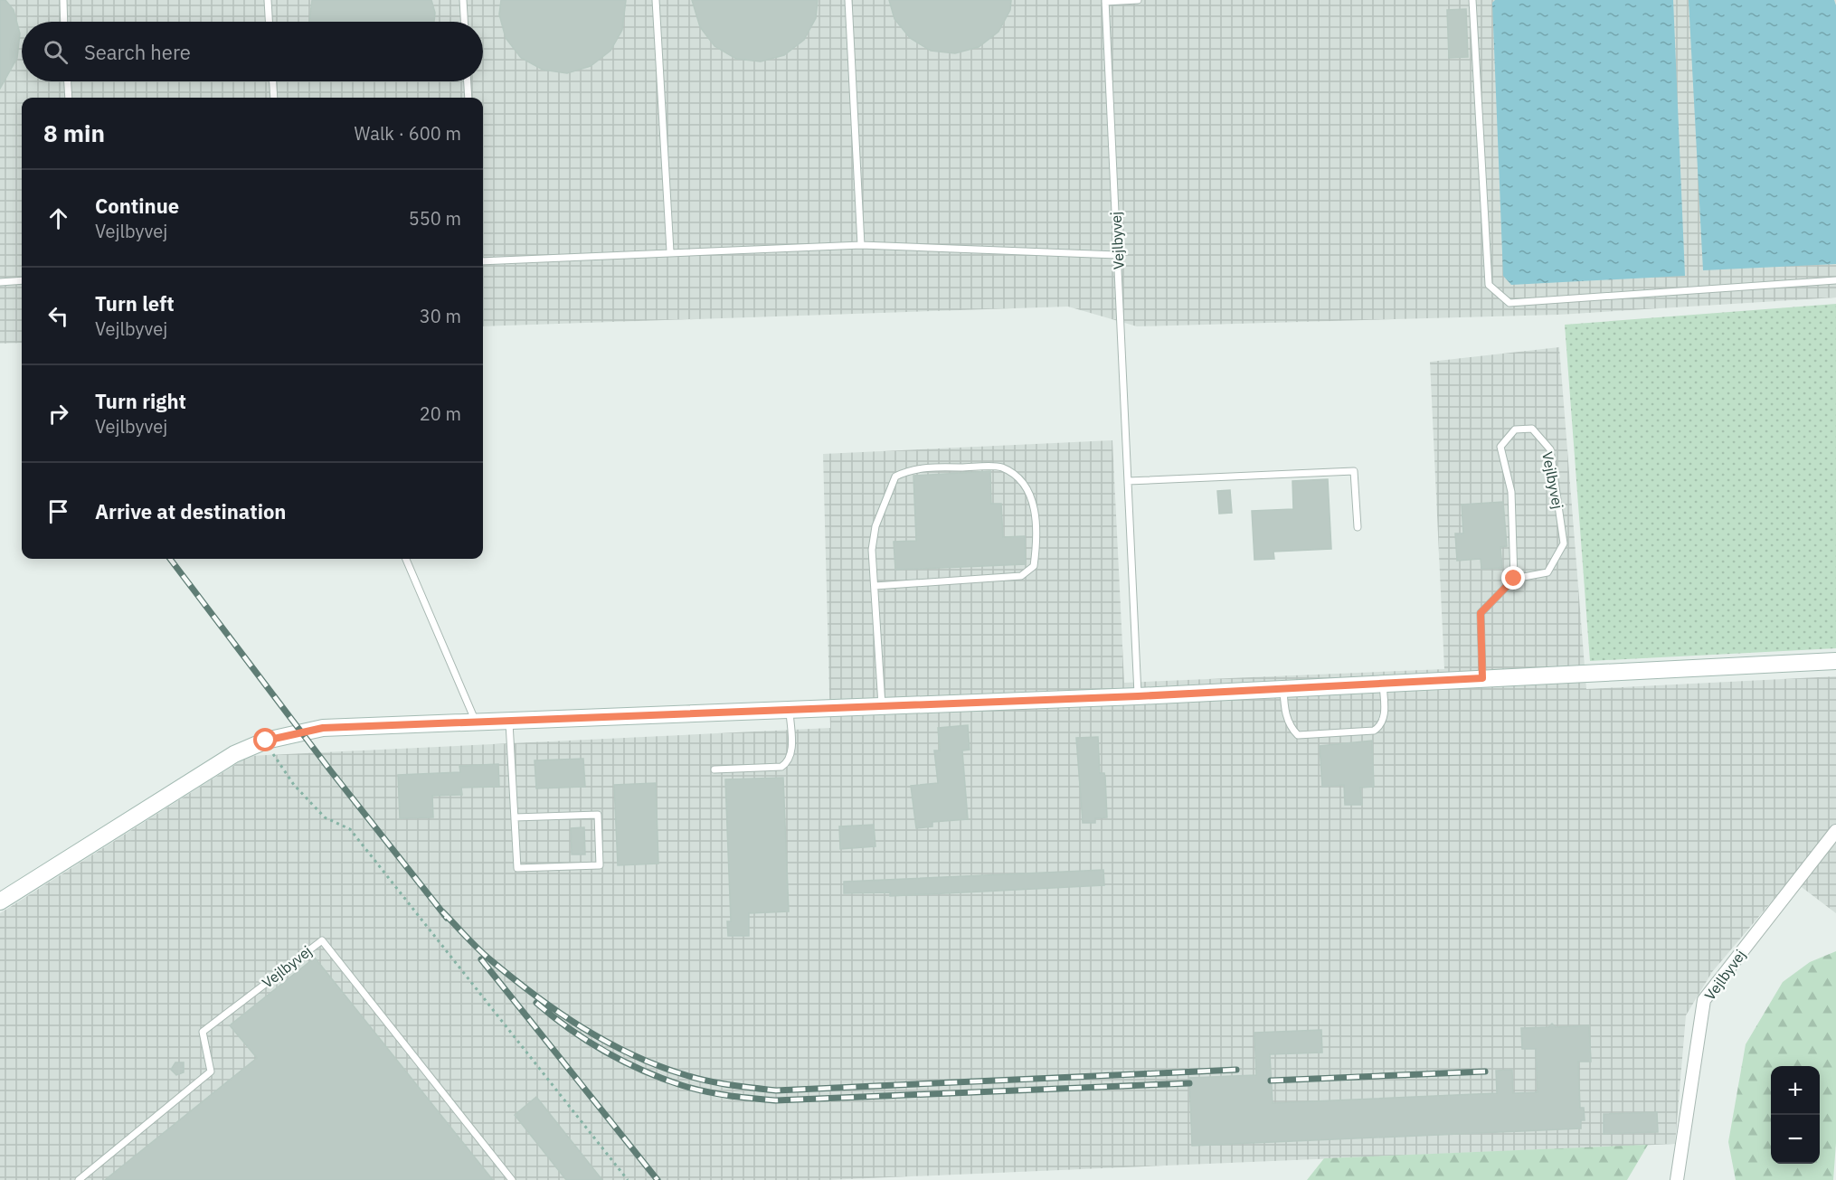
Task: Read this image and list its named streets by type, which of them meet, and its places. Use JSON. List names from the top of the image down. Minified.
{"streets":{"street":["Vejlbyvej"]},"page":{"search":"Search here","heading":["8 min","Walk · 600 m"],"list":[["Continue","Vejlbyvej","550 m"],["Turn left","Vejlbyvej","30 m"],["Turn right","Vejlbyvej","20 m"],"Arrive at destination"],"map_buttons":["+","−"]}}
